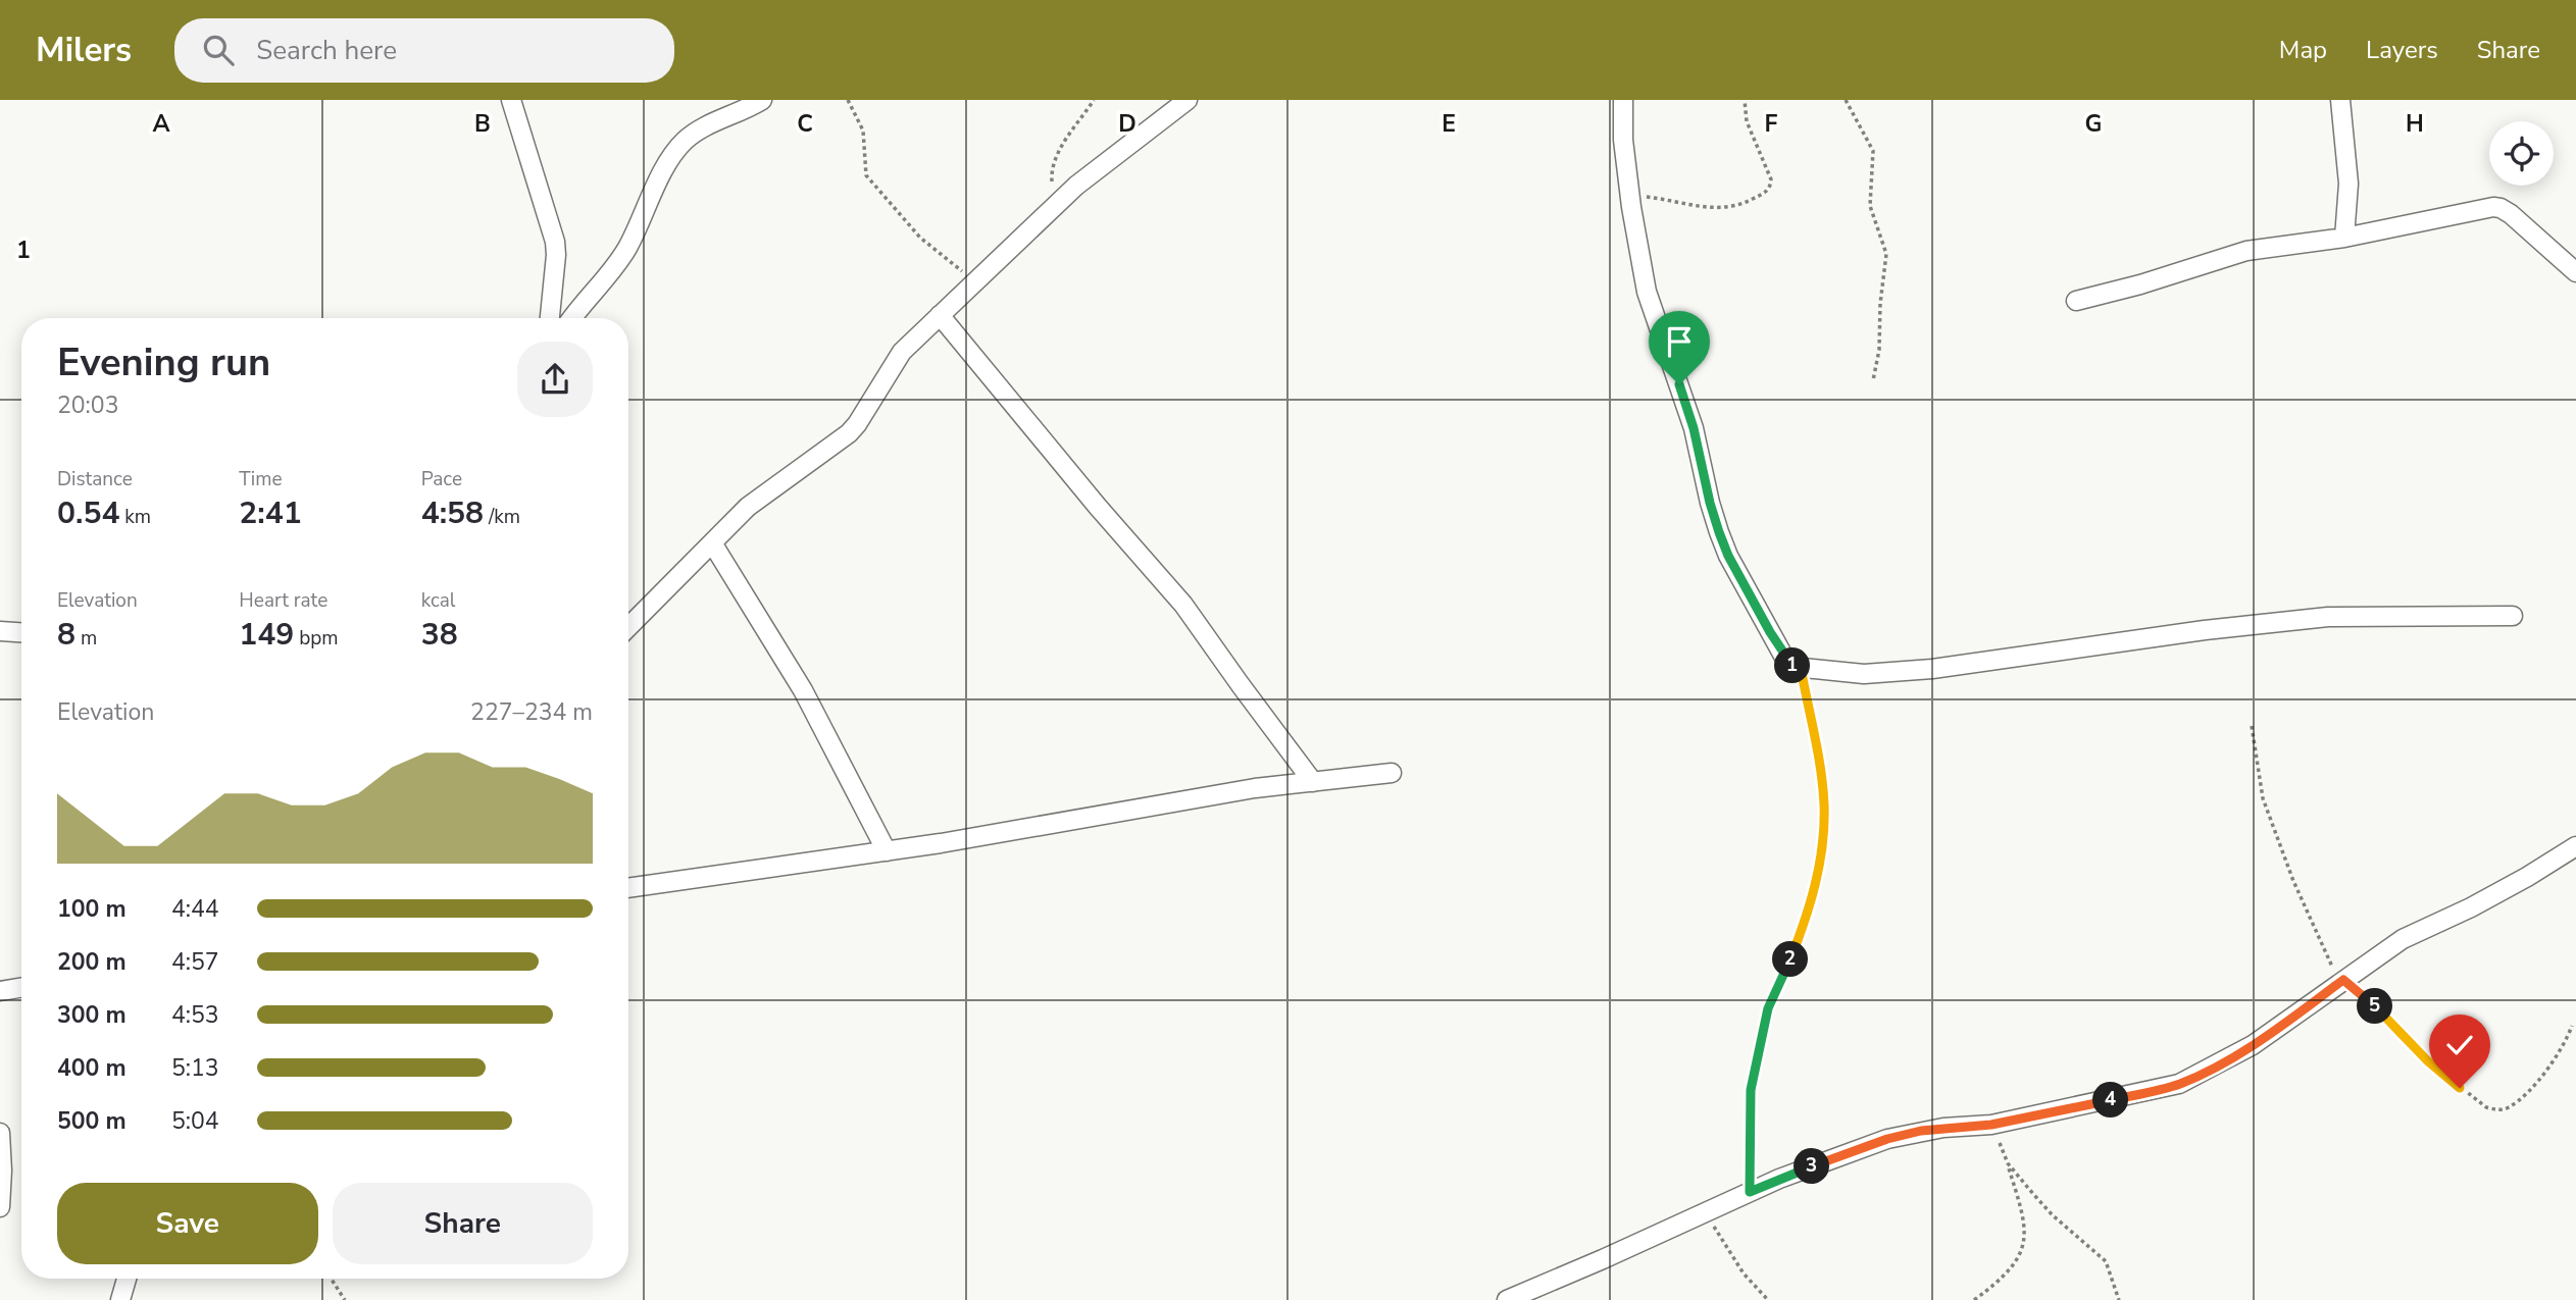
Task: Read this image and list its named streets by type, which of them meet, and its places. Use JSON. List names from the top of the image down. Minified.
{"page":{"header":"Milers","search":"Search here","nav":["Map","Layers","Share"],"heading":["Evening run","20:03"],"stats":[["Distance","0.54 km"],["Time","2:41"],["Pace","4:58 /km"],["Elevation","8 m"],["Heart rate","149 bpm"],["kcal","38"]],"pins":["1","2","5","4","3"],"chart":["Elevation","227–234 m"],"list":[{"name":"100 m","note":"4:44"},{"name":"200 m","note":"4:57"},{"name":"300 m","note":"4:53"},{"name":"400 m","note":"5:13"},{"name":"500 m","note":"5:04"}],"buttons":["Save","Share"]},"grid":{"columns":["A","B","C","D","E","F","G","H"],"rows":["1"]}}
